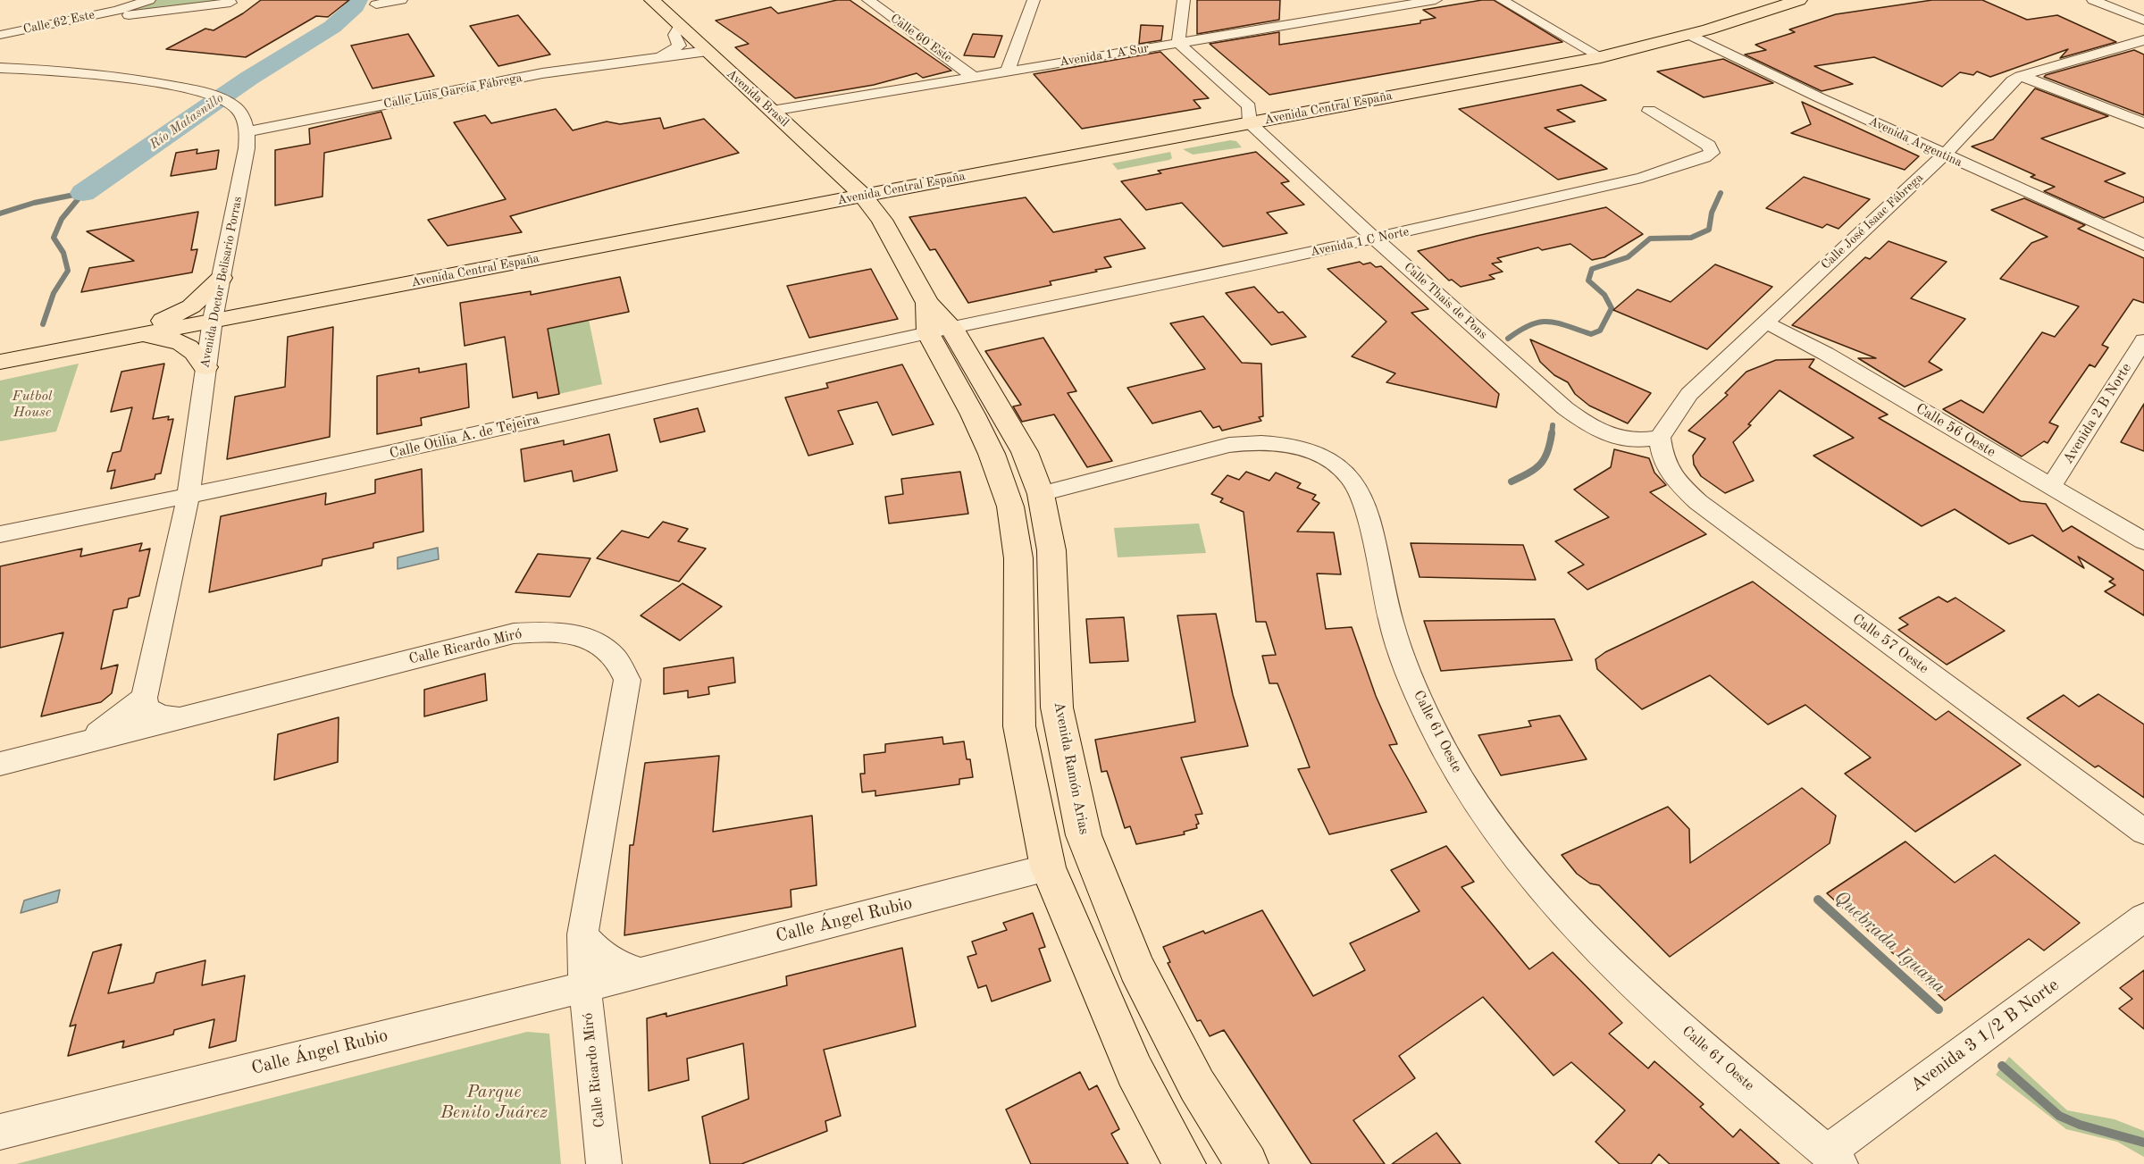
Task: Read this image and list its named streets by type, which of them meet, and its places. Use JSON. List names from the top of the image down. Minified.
{"streets":{"main road":["Avenida Brasil","Avenida Central España","Avenida Ramón Arias"],"street":["Calle 62 Este","Calle 60 Este","Avenida 1 A Sur","Calle Luis García Fábrega","Avenida Argentina","Calle José Isaac Fábrega","Avenida 1 C Norte","Avenida Doctor Belisario Porras","Calle Thais de Pons","Avenida 2 B Norte","Calle 56 Oeste","Calle Otilia A. de Tejeira","Calle 57 Oeste","Calle Ricardo Miró","Calle 61 Oeste","Calle Ángel Rubio","Avenida 3 1/2 B Norte"]},"crossings":[["Calle 60 Este","Avenida 1 A Sur"],["Avenida 1 A Sur","Avenida Brasil"],["Calle Luis García Fábrega","Avenida Brasil"],["Calle Luis García Fábrega","Avenida Doctor Belisario Porras"],["Avenida Brasil","Avenida Central España"],["Avenida Brasil","Avenida Ramón Arias"],["Avenida Central España","Avenida Argentina"],["Avenida Central España","Avenida Doctor Belisario Porras"],["Avenida Central España","Calle Thais de Pons"],["Avenida Central España","Avenida Ramón Arias"],["Avenida Argentina","Calle José Isaac Fábrega"],["Calle José Isaac Fábrega","Calle Thais de Pons"],["Calle José Isaac Fábrega","Calle 56 Oeste"],["Calle José Isaac Fábrega","Calle 57 Oeste"],["Avenida 1 C Norte","Calle Thais de Pons"],["Avenida 1 C Norte","Calle Otilia A. de Tejeira"],["Avenida 1 C Norte","Avenida Ramón Arias"],["Avenida Doctor Belisario Porras","Calle Otilia A. de Tejeira"],["Calle Thais de Pons","Calle 57 Oeste"],["Avenida 2 B Norte","Calle 56 Oeste"],["Calle Otilia A. de Tejeira","Avenida Ramón Arias"],["Calle Ricardo Miró","Calle Ángel Rubio"],["Calle 61 Oeste","Avenida Ramón Arias"],["Calle 61 Oeste","Avenida 3 1/2 B Norte"],["Avenida Ramón Arias","Calle Ángel Rubio"]],"water":["Río Matasnillo","Quebrada Iguana"],"parks":["Futbol House","Parque Benito Juárez"]}
